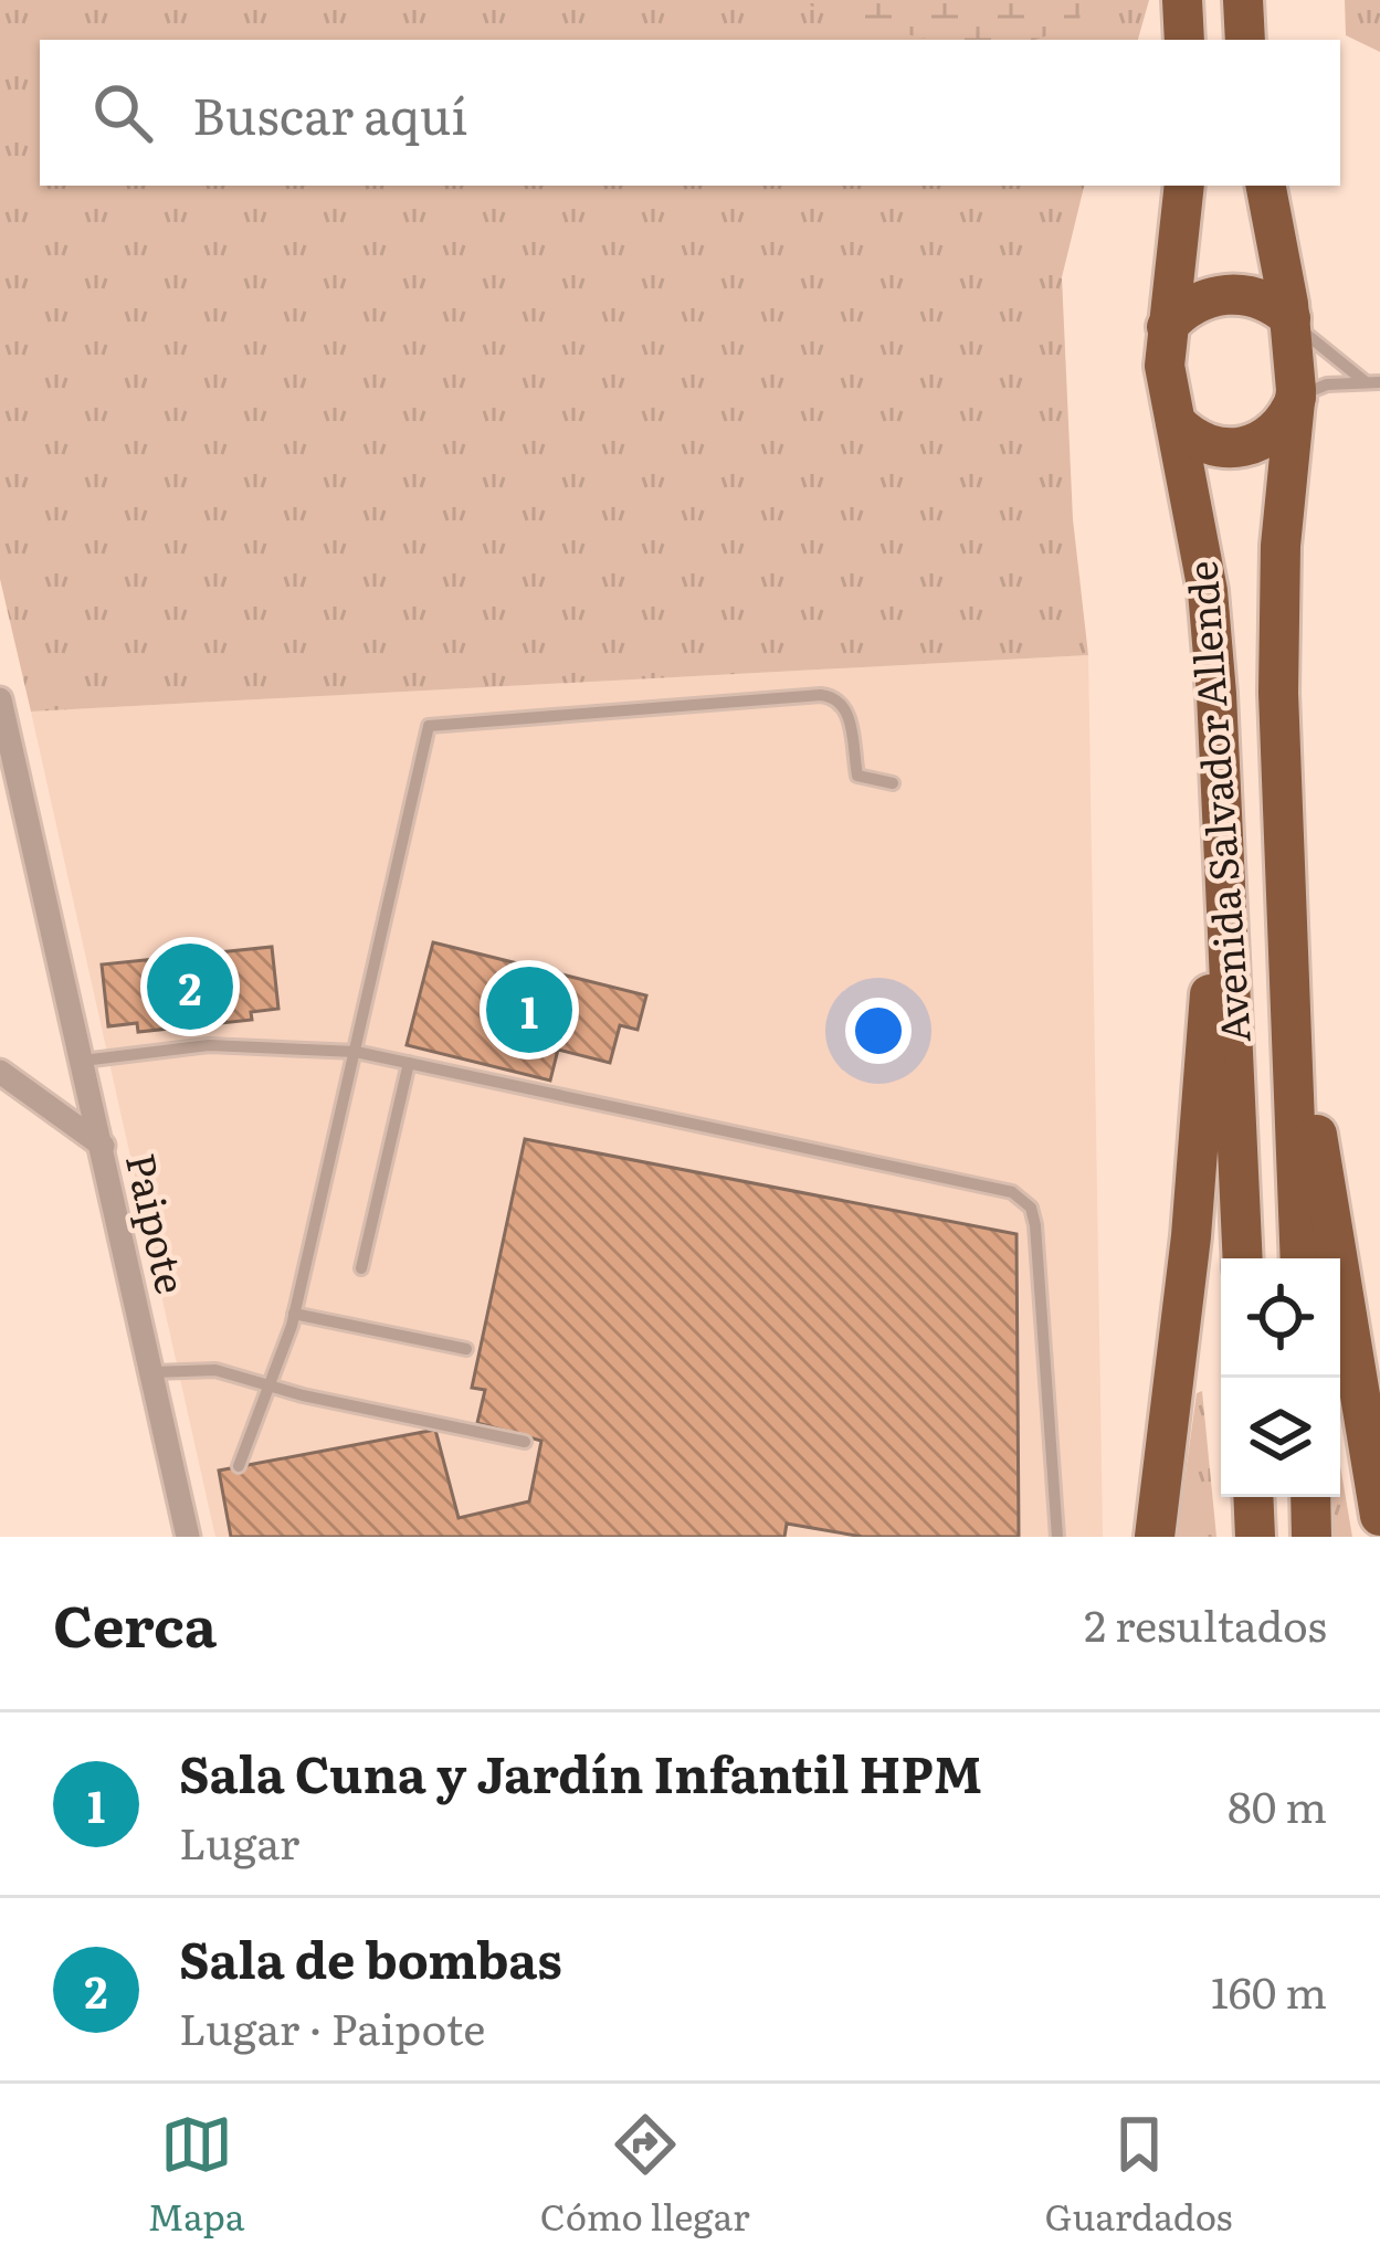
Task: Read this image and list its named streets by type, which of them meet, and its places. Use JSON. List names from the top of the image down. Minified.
{"streets":{"highway":["Avenida Salvador Allende"],"street":["Paipote"]},"page":{"search":"Buscar aquí","pins":["2","1"],"heading":["Cerca","2 resultados"],"list":[{"mark":"1","name":"Sala Cuna y Jardín Infantil HPM","note":"Lugar","value":"80 m"},{"mark":"2","name":"Sala de bombas","note":"Lugar · Paipote","value":"160 m"}],"nav":["Mapa","Cómo llegar","Guardados"]}}
